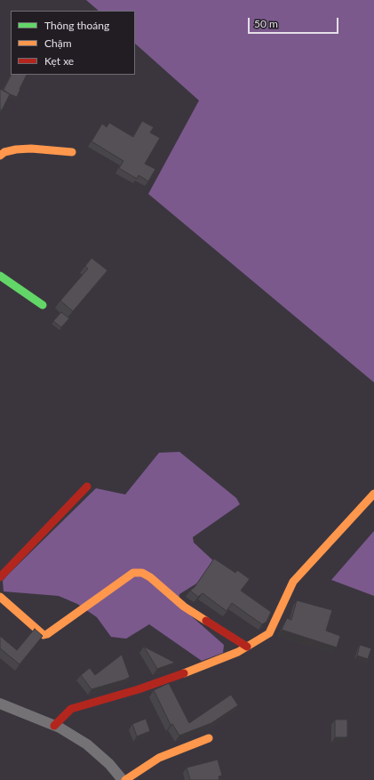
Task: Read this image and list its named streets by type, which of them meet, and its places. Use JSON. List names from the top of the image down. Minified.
{"legend":["Thông thoáng","Chậm","Kẹt xe"],"scale_bar":"50 m"}
